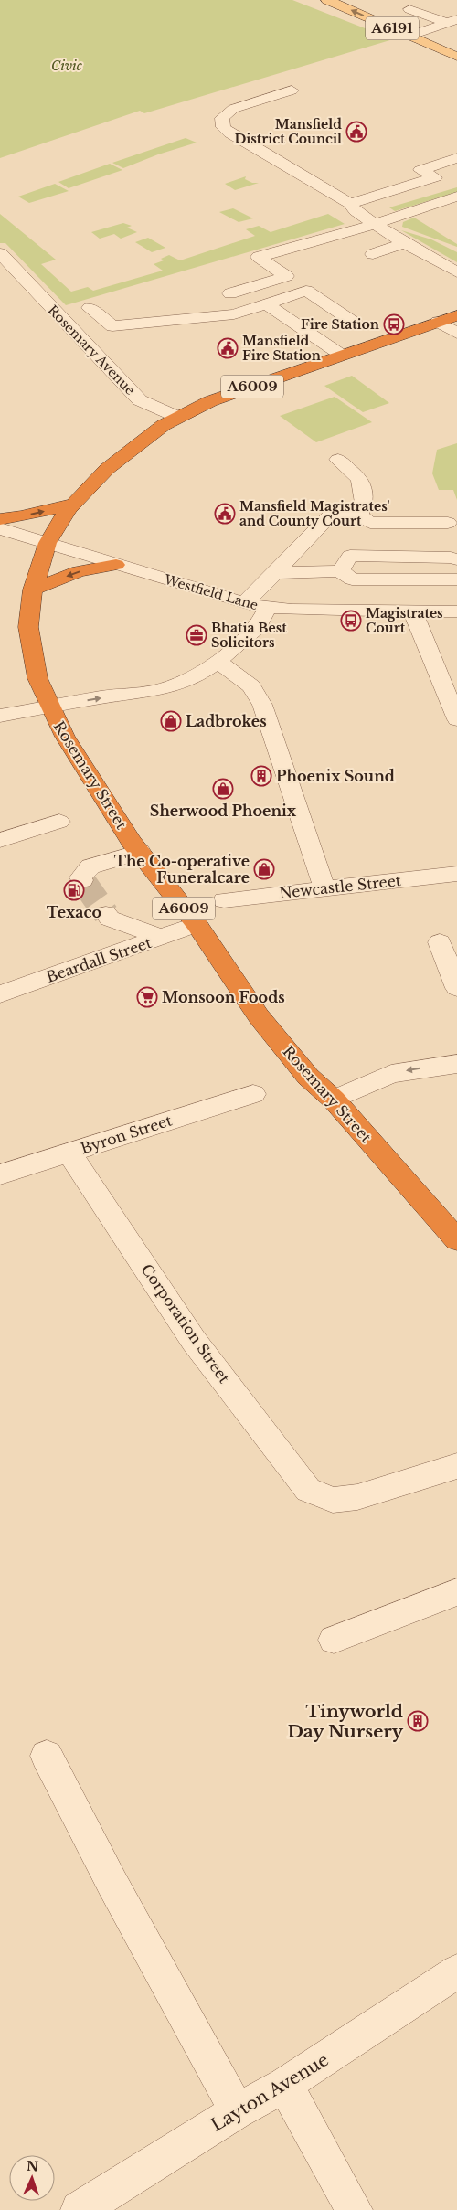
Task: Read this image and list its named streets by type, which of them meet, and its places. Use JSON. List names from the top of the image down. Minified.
{"streets":{"highway":["A6009","Rosemary Street"],"main road":["A6191"],"street":["Rosemary Avenue","Westfield Lane","Newcastle Street","Beardall Street","Byron Street","Corporation Street","Layton Avenue"]},"crossings":[["Rosemary Avenue","Rosemary Street"],["Westfield Lane","Rosemary Street"],["Rosemary Street","Beardall Street"],["Byron Street","Corporation Street"]],"parks":["Civic"],"places":{"public building":["Mansfield District Council","Mansfield Fire Station","Mansfield Magistrates' and County Court"],"bus stop":["Fire Station","Magistrates Court"],"office":["Bhatia Best Solicitors"],"shop":["Ladbrokes","Sherwood Phoenix","The Co-operative Funeralcare"],"building":["Phoenix Sound","Tinyworld Day Nursery"],"fuel station":["Texaco"],"supermarket":["Monsoon Foods"]},"north":"top"}
